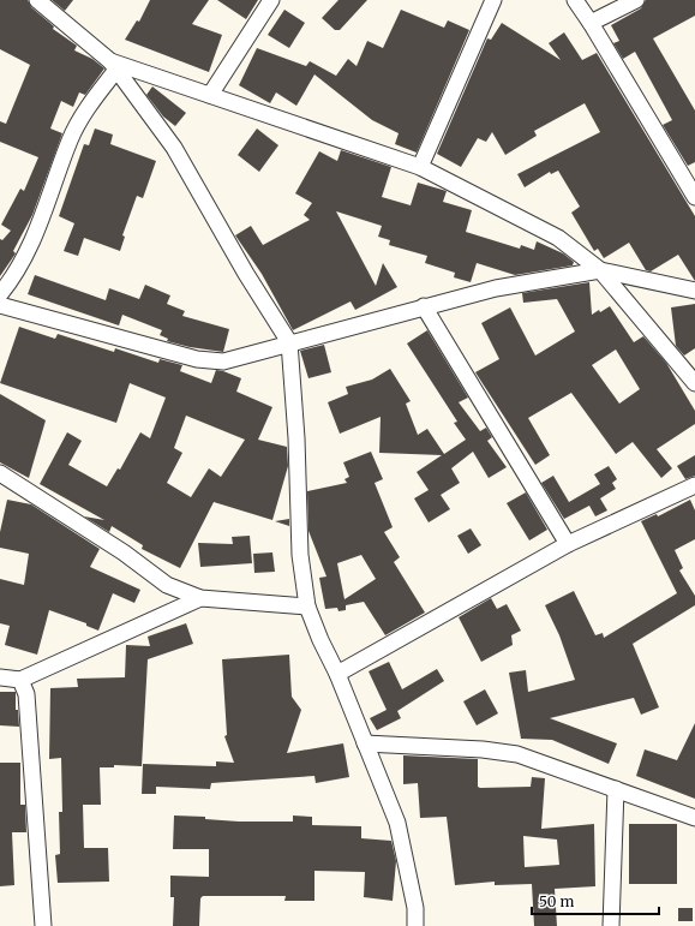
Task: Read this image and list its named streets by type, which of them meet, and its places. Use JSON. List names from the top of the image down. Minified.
{"scale_bar":"50 m"}
